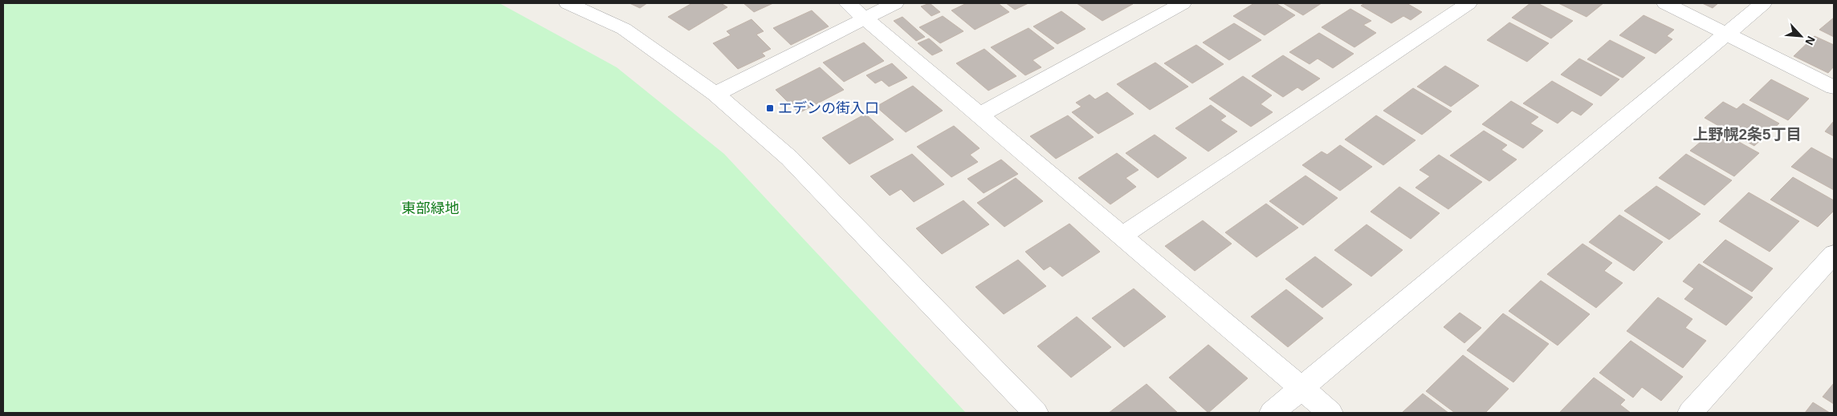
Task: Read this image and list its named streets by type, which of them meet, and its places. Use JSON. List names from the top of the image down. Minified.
{"districts":["上野幌2条5丁目"],"parks":["東部緑地"],"places":{"transit":["エデンの街入口"]},"north":"bottom right"}
